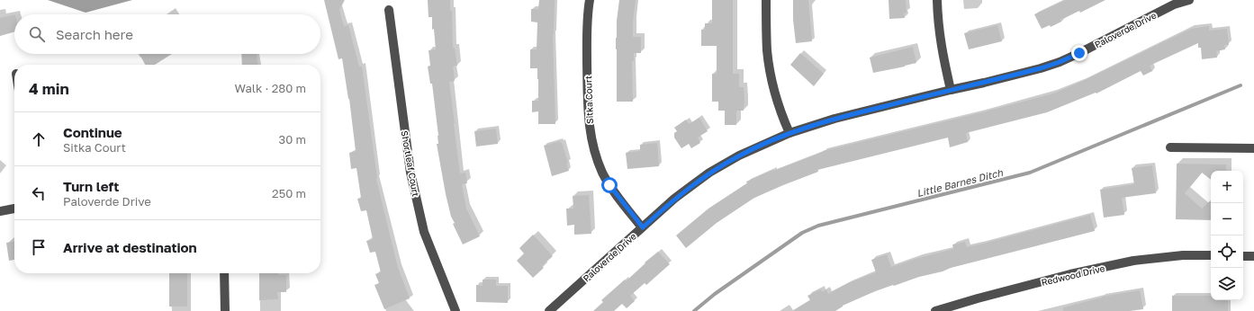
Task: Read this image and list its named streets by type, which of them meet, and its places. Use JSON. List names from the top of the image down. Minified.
{"streets":{"street":["Paloverde Drive","Sitka Court","Shortleaf Court","Redwood Drive"]},"crossings":[["Paloverde Drive","Sitka Court"]],"water":["Little Barnes Ditch"],"page":{"search":"Search here","heading":["4 min","Walk · 280 m"],"list":[["Continue","Sitka Court","30 m"],["Turn left","Paloverde Drive","250 m"],"Arrive at destination"],"map_buttons":["+","−"]}}
